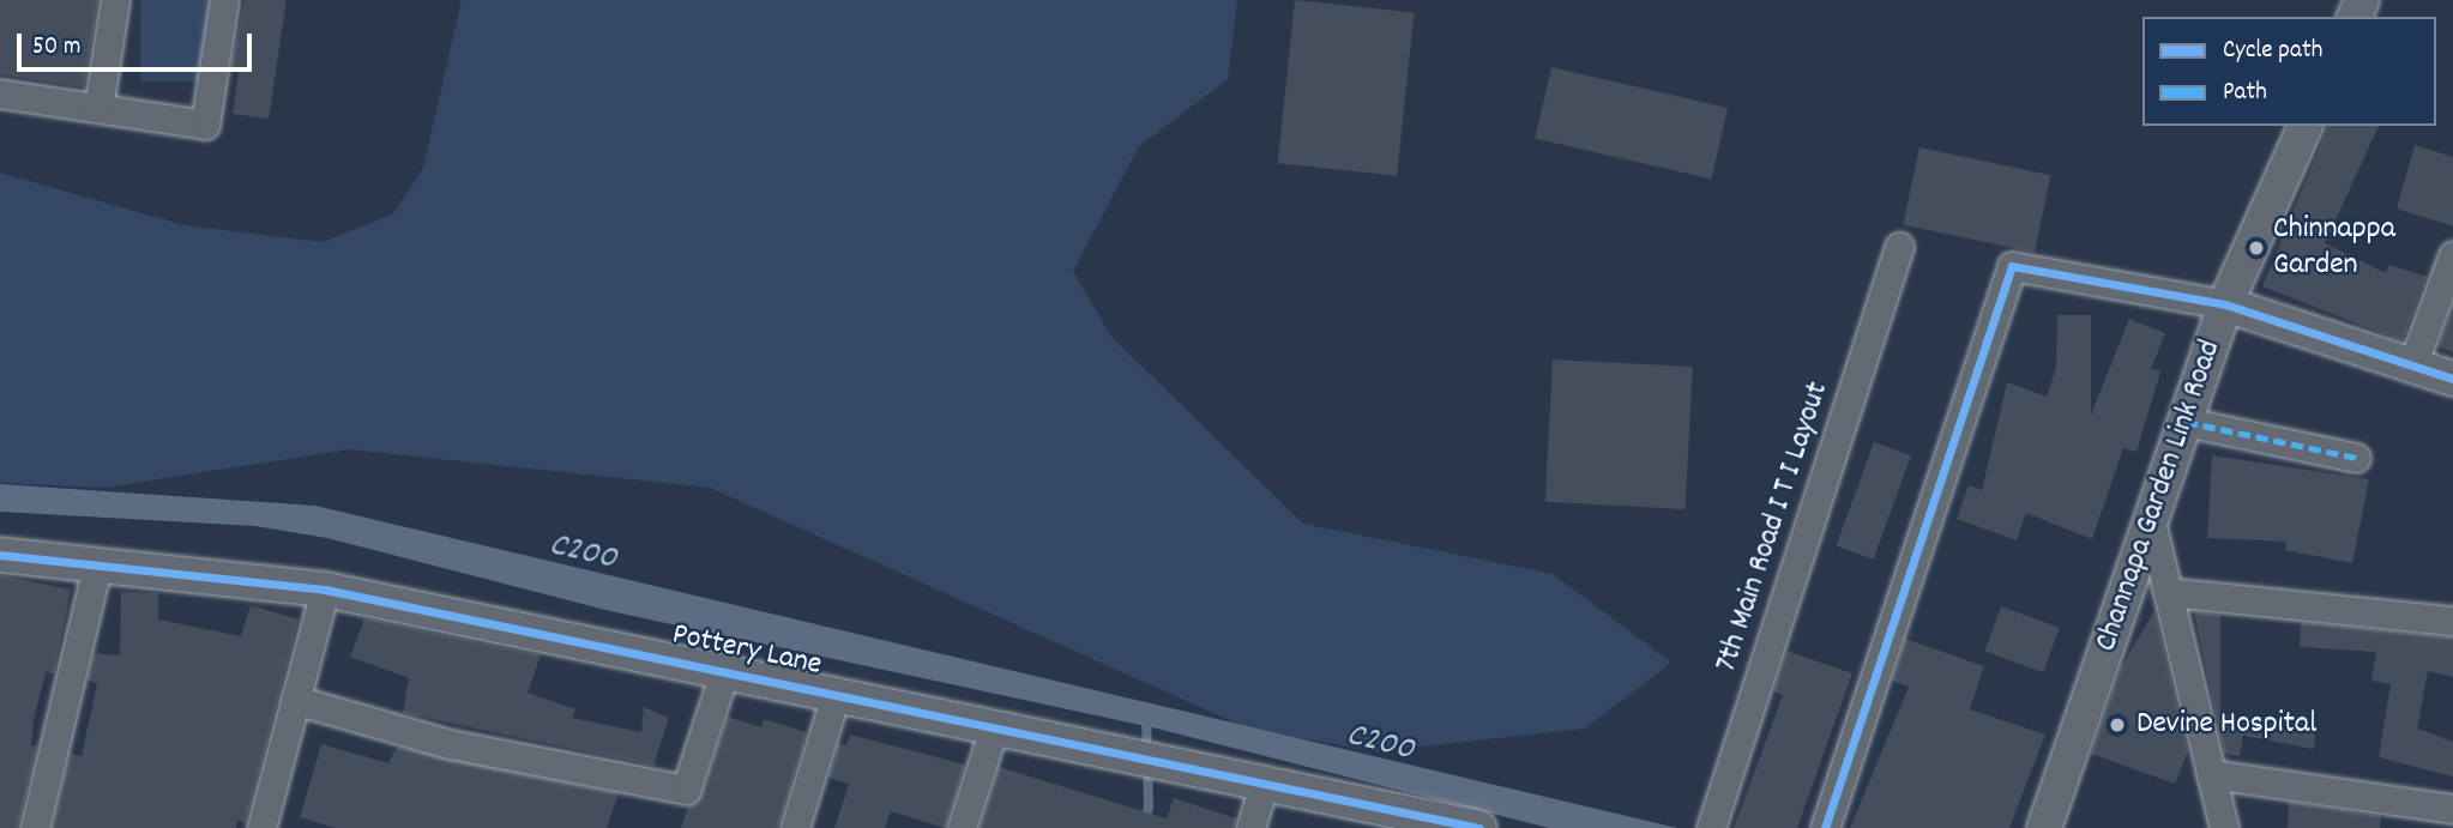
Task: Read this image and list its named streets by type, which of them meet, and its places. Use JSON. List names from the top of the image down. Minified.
{"streets":{"street":["Channapa Garden Link Road","7th Main Road I T I Layout","Pottery Lane"]},"water":["C200"],"places":["Chinnappa Garden","Devine Hospital"],"legend":["Cycle path","Path"],"scale_bar":"50 m"}
